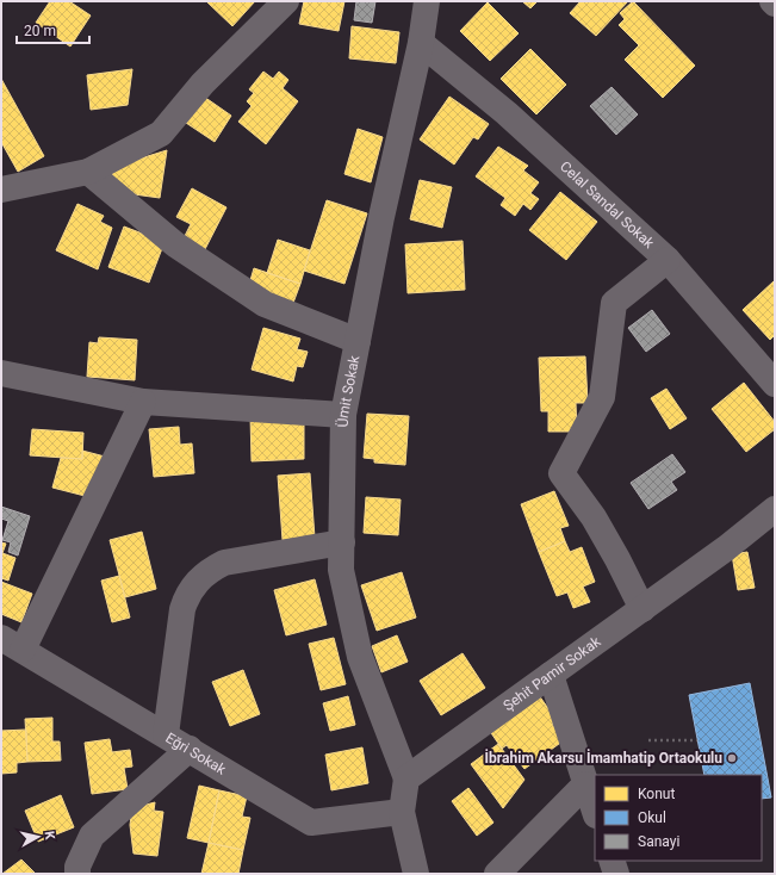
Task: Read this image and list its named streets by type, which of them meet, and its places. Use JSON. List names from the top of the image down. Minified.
{"streets":{"street":["Celal Sandal Sokak","Ümit Sokak","Şehit Pamir Sokak","Eğri Sokak"]},"crossings":[["Celal Sandal Sokak","Ümit Sokak"],["Ümit Sokak","Şehit Pamir Sokak"]],"places":["İbrahim Akarsu İmamhatip Ortaokulu"],"legend":["Konut","Okul","Sanayi"],"scale_bar":"20 m","north":"right"}
